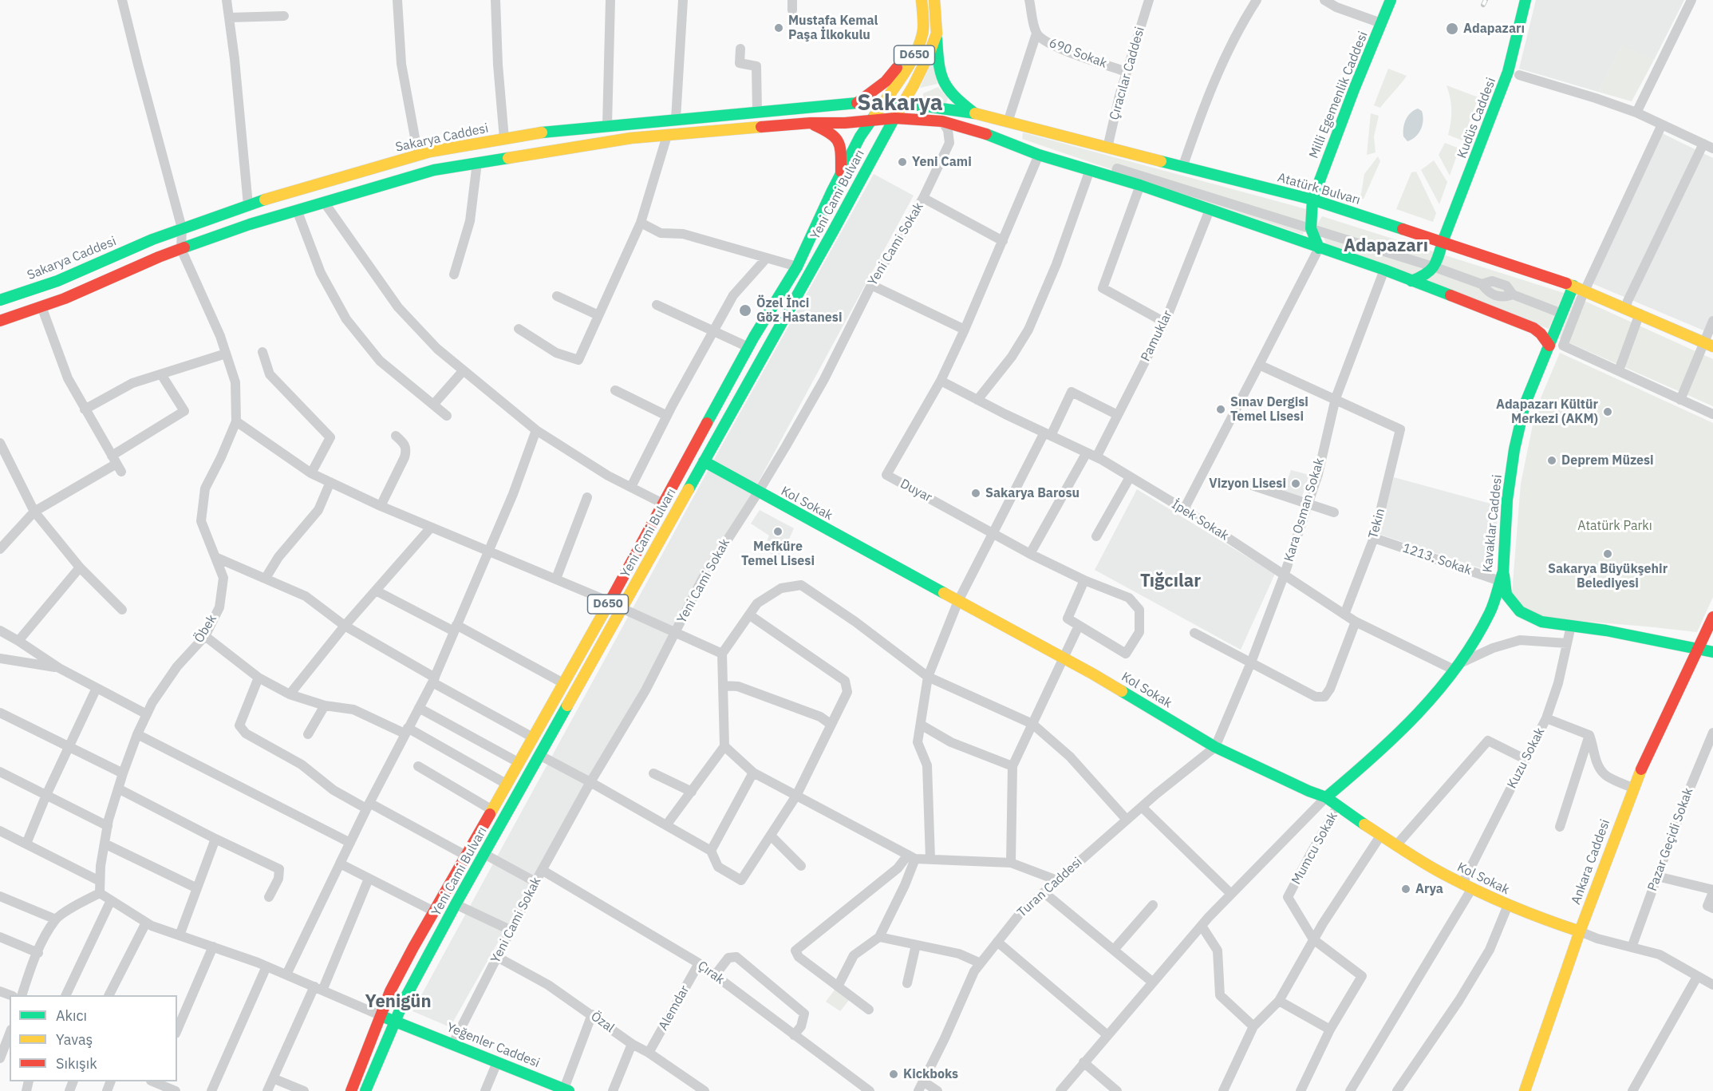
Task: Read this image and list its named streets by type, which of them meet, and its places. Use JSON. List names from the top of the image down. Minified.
{"streets":{"main road":["D650","Milli Egemenlik Caddesi","Kudüs Caddesi","Sakarya Caddesi","Atatürk Bulvarı","Yeni Cami Bulvarı","Kol Sokak","Kavaklar Caddesi","Ankara Caddesi","Yeğenler Caddesi"],"street":["690 Sokak","Çıracılar Caddesi","Yeni Cami Sokak","Pamuklar","Duyar","Kara Osman Sokak","İpek Sokak","Tekin","1213. Sokak","Öbek","Kuzu Sokak","Pazar Geçidi Sokak","Mumcu Sokak","Turan Caddesi","Çırak","Alemdar","Özal"]},"crossings":[["690 Sokak","Çıracılar Caddesi"],["D650","Sakarya Caddesi"],["D650","Yeni Cami Bulvarı"],["Çıracılar Caddesi","Atatürk Bulvarı"],["Milli Egemenlik Caddesi","Atatürk Bulvarı"],["Kudüs Caddesi","Atatürk Bulvarı"],["Sakarya Caddesi","Atatürk Bulvarı"],["Sakarya Caddesi","Yeni Cami Bulvarı"],["Sakarya Caddesi","Öbek"],["Atatürk Bulvarı","Yeni Cami Bulvarı"],["Atatürk Bulvarı","Kavaklar Caddesi"],["Yeni Cami Bulvarı","Kol Sokak"],["Yeni Cami Bulvarı","Yeğenler Caddesi"],["Yeni Cami Sokak","Kol Sokak"],["Yeni Cami Sokak","Çırak"],["Yeni Cami Sokak","Özal"],["Yeni Cami Sokak","Yeğenler Caddesi"],["Pamuklar","İpek Sokak"],["Duyar","İpek Sokak"],["Kol Sokak","Kara Osman Sokak"],["Kol Sokak","Kavaklar Caddesi"],["Kol Sokak","Kuzu Sokak"],["Kol Sokak","Mumcu Sokak"],["Kol Sokak","Ankara Caddesi"],["Kol Sokak","Turan Caddesi"],["Kara Osman Sokak","İpek Sokak"],["Kara Osman Sokak","Tekin"],["Kara Osman Sokak","Turan Caddesi"],["İpek Sokak","Tekin"],["İpek Sokak","Kavaklar Caddesi"],["Tekin","1213. Sokak"],["Kavaklar Caddesi","1213. Sokak"],["Çırak","Alemdar"],["Alemdar","Özal"]],"districts":["Sakarya","Adapazarı","Tığcılar","Yenigün"],"parks":["Atatürk Parkı"],"places":["Mustafa Kemal Paşa İlkokulu","Adapazarı","Yeni Cami","Özel İnci Göz Hastanesi","Sınav Dergisi Temel Lisesi","Adapazarı Kültür Merkezi (AKM)","Deprem Müzesi","Vizyon Lisesi","Sakarya Barosu","Mefküre Temel Lisesi","Sakarya Büyükşehir Belediyesi","Arya","Kickboks"],"legend":["Akıcı","Yavaş","Sıkışık"]}
